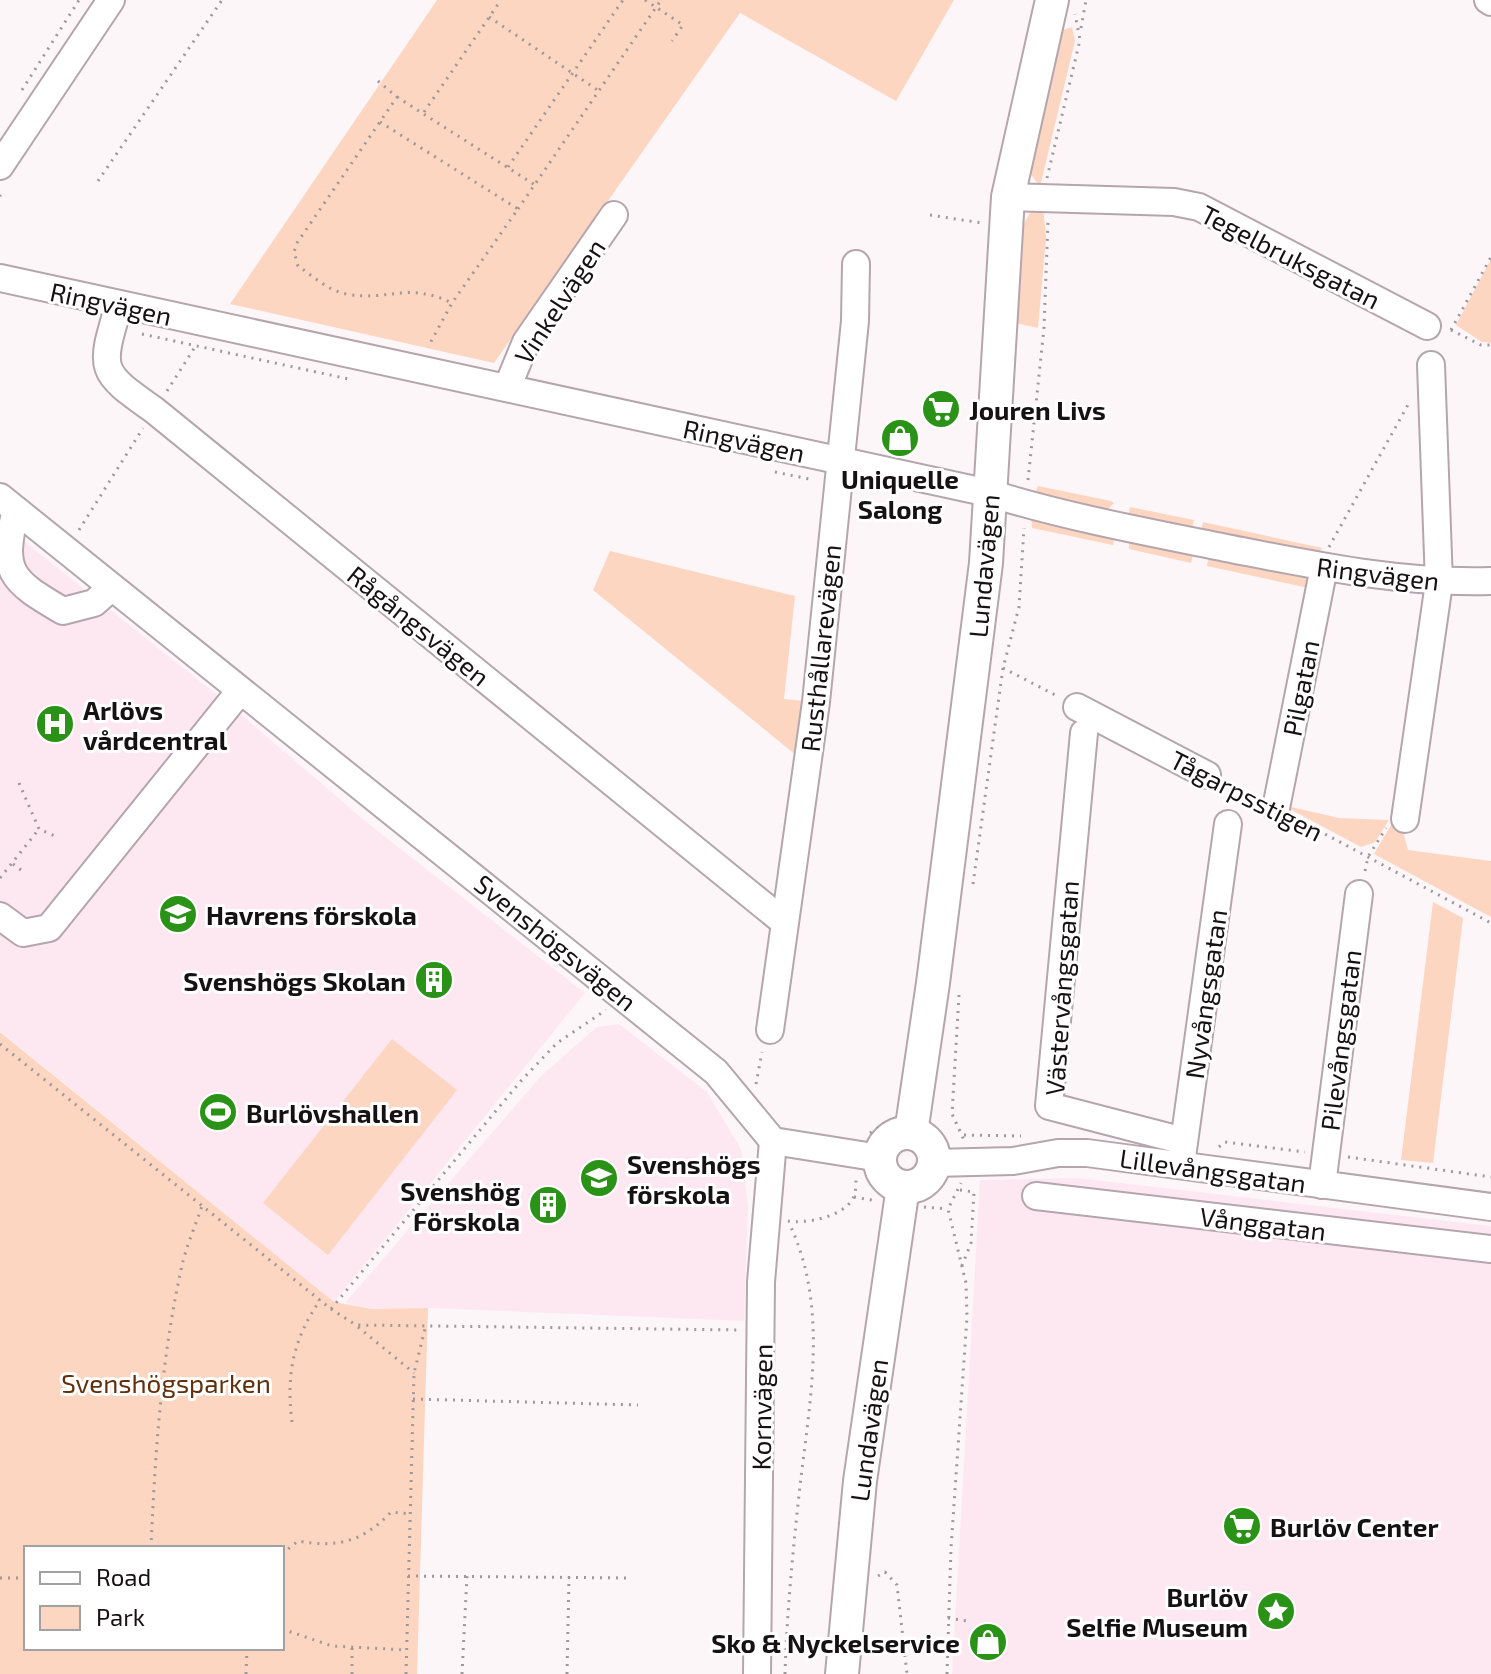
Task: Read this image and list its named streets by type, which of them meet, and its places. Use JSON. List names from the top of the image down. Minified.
{"streets":{"main road":["Lundavägen"],"street":["Tegelbruksgatan","Vinkelvägen","Ringvägen","Rågångsvägen","Rusthållarevägen","Pilgatan","Tågarpsstigen","Svenshögsvägen","Västervångsgatan","Nyvångsgatan","Pilevångsgatan","Lillevångsgatan","Vånggatan","Kornvägen"]},"crossings":[["Tegelbruksgatan","Lundavägen"],["Vinkelvägen","Ringvägen"],["Ringvägen","Lundavägen"],["Ringvägen","Rågångsvägen"],["Ringvägen","Rusthållarevägen"],["Ringvägen","Pilgatan"],["Lundavägen","Lillevångsgatan"],["Rågångsvägen","Rusthållarevägen"],["Pilgatan","Tågarpsstigen"],["Svenshögsvägen","Kornvägen"],["Västervångsgatan","Nyvångsgatan"],["Västervångsgatan","Lillevångsgatan"],["Nyvångsgatan","Lillevångsgatan"],["Pilevångsgatan","Lillevångsgatan"]],"parks":["Svenshögsparken"],"places":{"supermarket":["Jouren Livs","Burlöv Center"],"shop":["Uniquelle Salong","Sko & Nyckelservice"],"hospital":["Arlövs vårdcentral"],"school or university":["Havrens förskola","Svenshögs förskola"],"building":["Svenshögs Skolan","Svenshög Förskola"],"sports":["Burlövshallen"],"place":["Burlöv Selfie Museum"]},"legend":["Road","Park"]}
